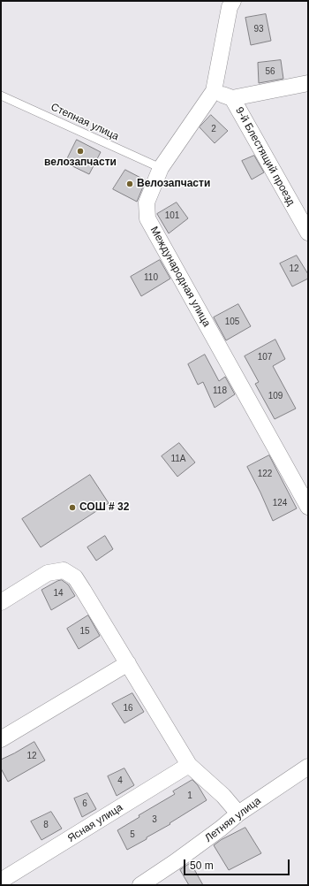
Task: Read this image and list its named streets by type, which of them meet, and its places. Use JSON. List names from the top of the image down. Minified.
{"streets":{"street":["9-й Блестящий проезд","Международная улица","Летняя улица","Ясная улица"],"lane":["Степная улица"]},"crossings":[["Степная улица","Международная улица"]],"places":["велозапчасти","Велозапчасти","СОШ # 32"],"house_numbers":["93","56","2","101","12","110","105","107","118","109","11А","122","124","14","15","16","12","4","1","6","3","8","5"],"scale_bar":"50 m"}
